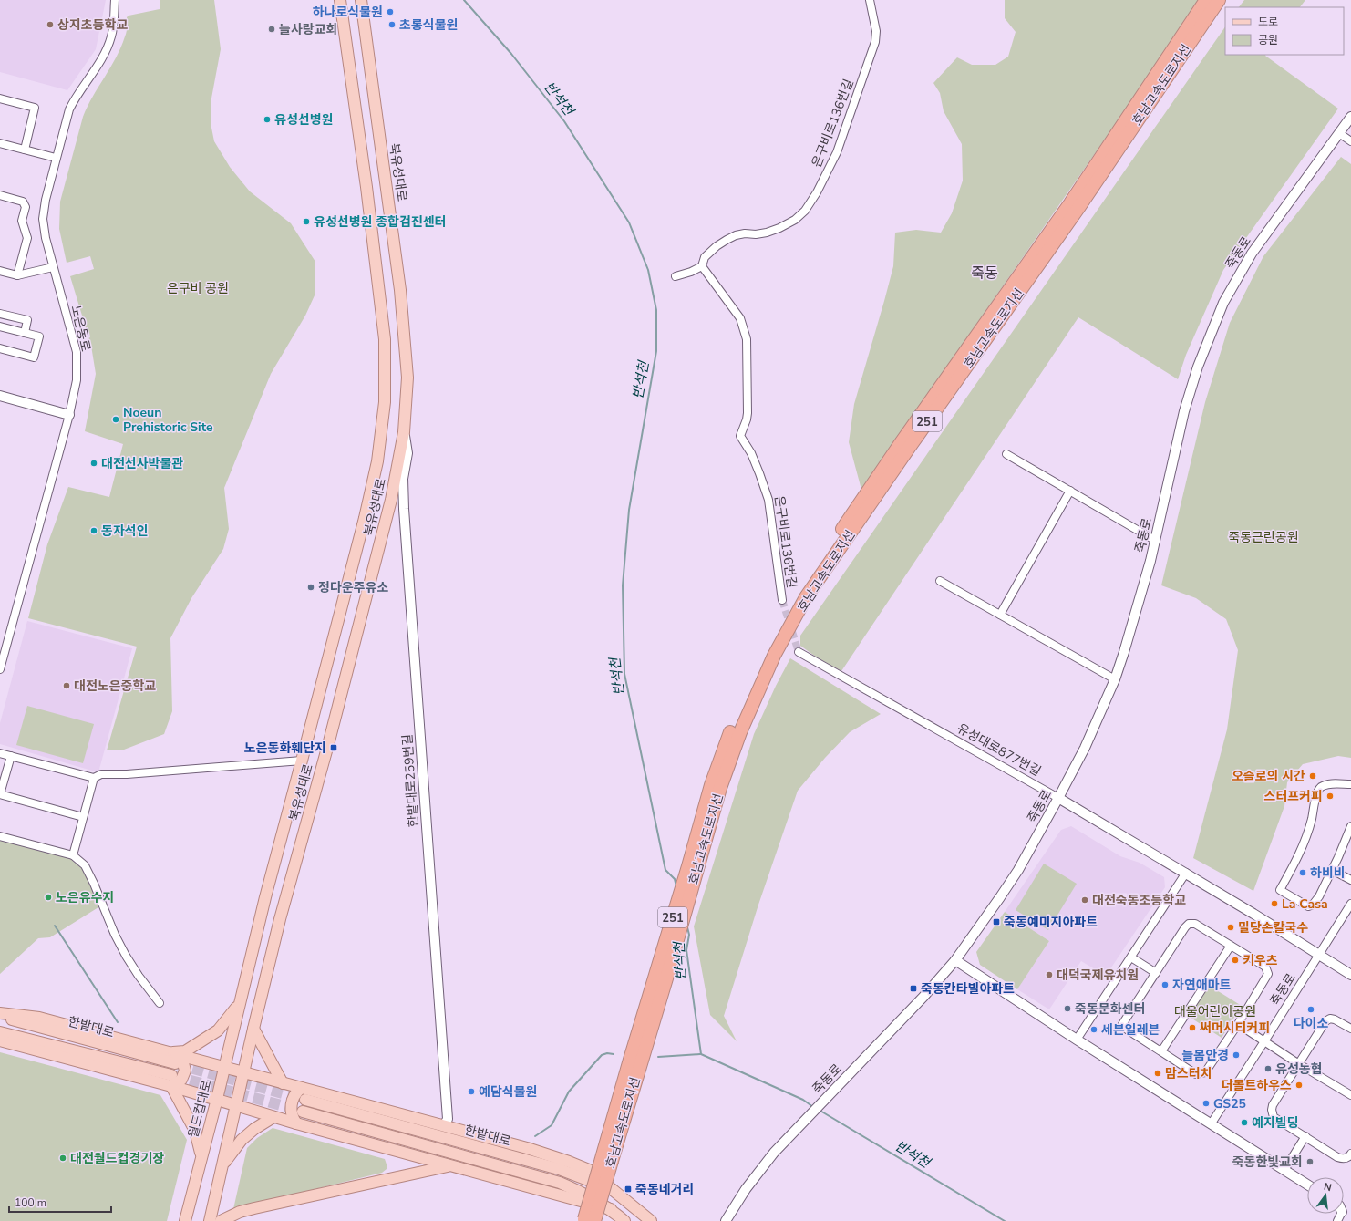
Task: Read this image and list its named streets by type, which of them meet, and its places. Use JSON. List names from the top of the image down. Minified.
{"streets":{"highway":["호남고속도로지선","251"],"main road":["북유성대로","한밭대로","월드컵대로"],"street":["은구비로136번길","죽동로","노은동로","유성대로877번길","한밭대로259번길"]},"crossings":[["북유성대로","한밭대로259번길"],["북유성대로","월드컵대로"],["죽동로","유성대로877번길"]],"districts":["죽동"],"water":["반석천"],"parks":["은구비 공원","죽동근린공원","대울어린이공원"],"places":{"other":["하나로식물원","상지초등학교","초롱식물원","늘사랑교회","유성선병원","유성선병원 종합검진센터","Noeun Prehistoric Site","대전선사박물관","동자석인","정다운주유소","대전노은중학교","오슬로의 시간","스터프커피","하비비","노은유수지","대전죽동초등학교","La Casa","밀당손칼국수","키우츠","대덕국제유치원","자연애마트","죽동문화센터","다이소","써머시티커피","세븐일레븐","늘봄안경","유성농협","맘스터치","더몰트하우스","예담식물원","GS25","예지빌딩","대전월드컵경기장","죽동한빛교회"],"transit":["노은동화훼단지","죽동예미지아파트","죽동칸타빌아파트","죽동네거리"]},"legend":["도로","공원"],"scale_bar":"100 m","north":"top"}
